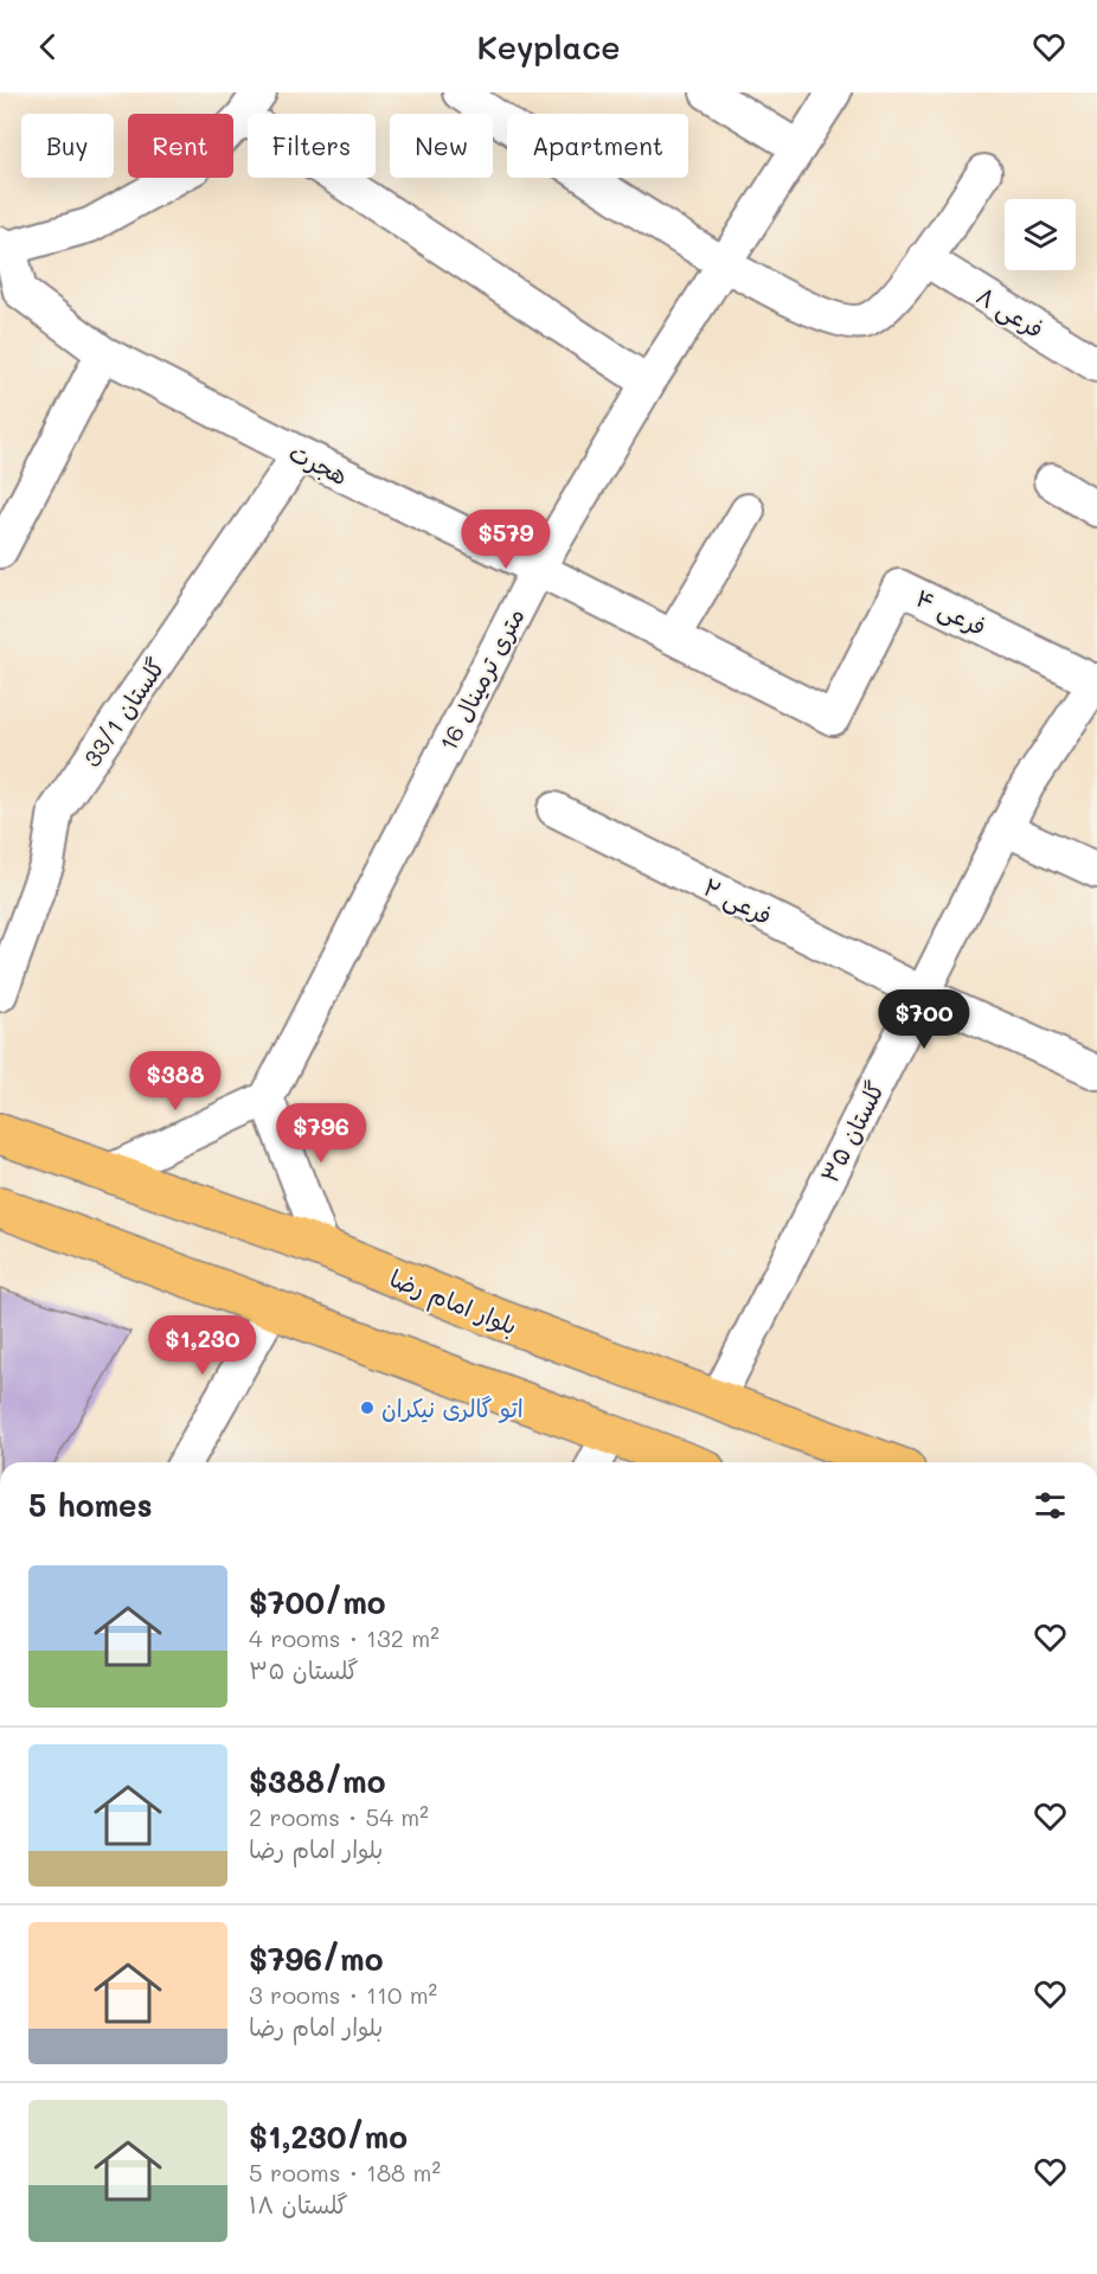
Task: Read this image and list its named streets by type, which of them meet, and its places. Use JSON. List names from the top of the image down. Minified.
{"streets":{"main road":["بلوار امام رضا"],"street":["فرعی ۸","هجرت","فرعی ۴","16 متری ترمینال","گلستان 33/1","فرعی ۲","گلستان ۳۵"]},"crossings":[["هجرت","فرعی ۴"],["هجرت","16 متری ترمینال"],["هجرت","گلستان 33/1"],["فرعی ۴","گلستان ۳۵"],["فرعی ۲","گلستان ۳۵"],["گلستان ۳۵","بلوار امام رضا"]],"places":["اتو گالری نیکران"],"page":{"header":"Keyplace","chip":["Buy","Rent","Filters","New","Apartment"],"price":["$579","$700","$388","$796","$1,230"],"heading":"5 homes","list":[{"name":"$700/mo","note":"4 rooms · 132 m² · گلستان ۳۵"},{"name":"$388/mo","note":"2 rooms · 54 m² · بلوار امام رضا"},{"name":"$796/mo","note":"3 rooms · 110 m² · بلوار امام رضا"},{"name":"$1,230/mo","note":"5 rooms · 188 m² · گلستان ۱۸"}]}}
